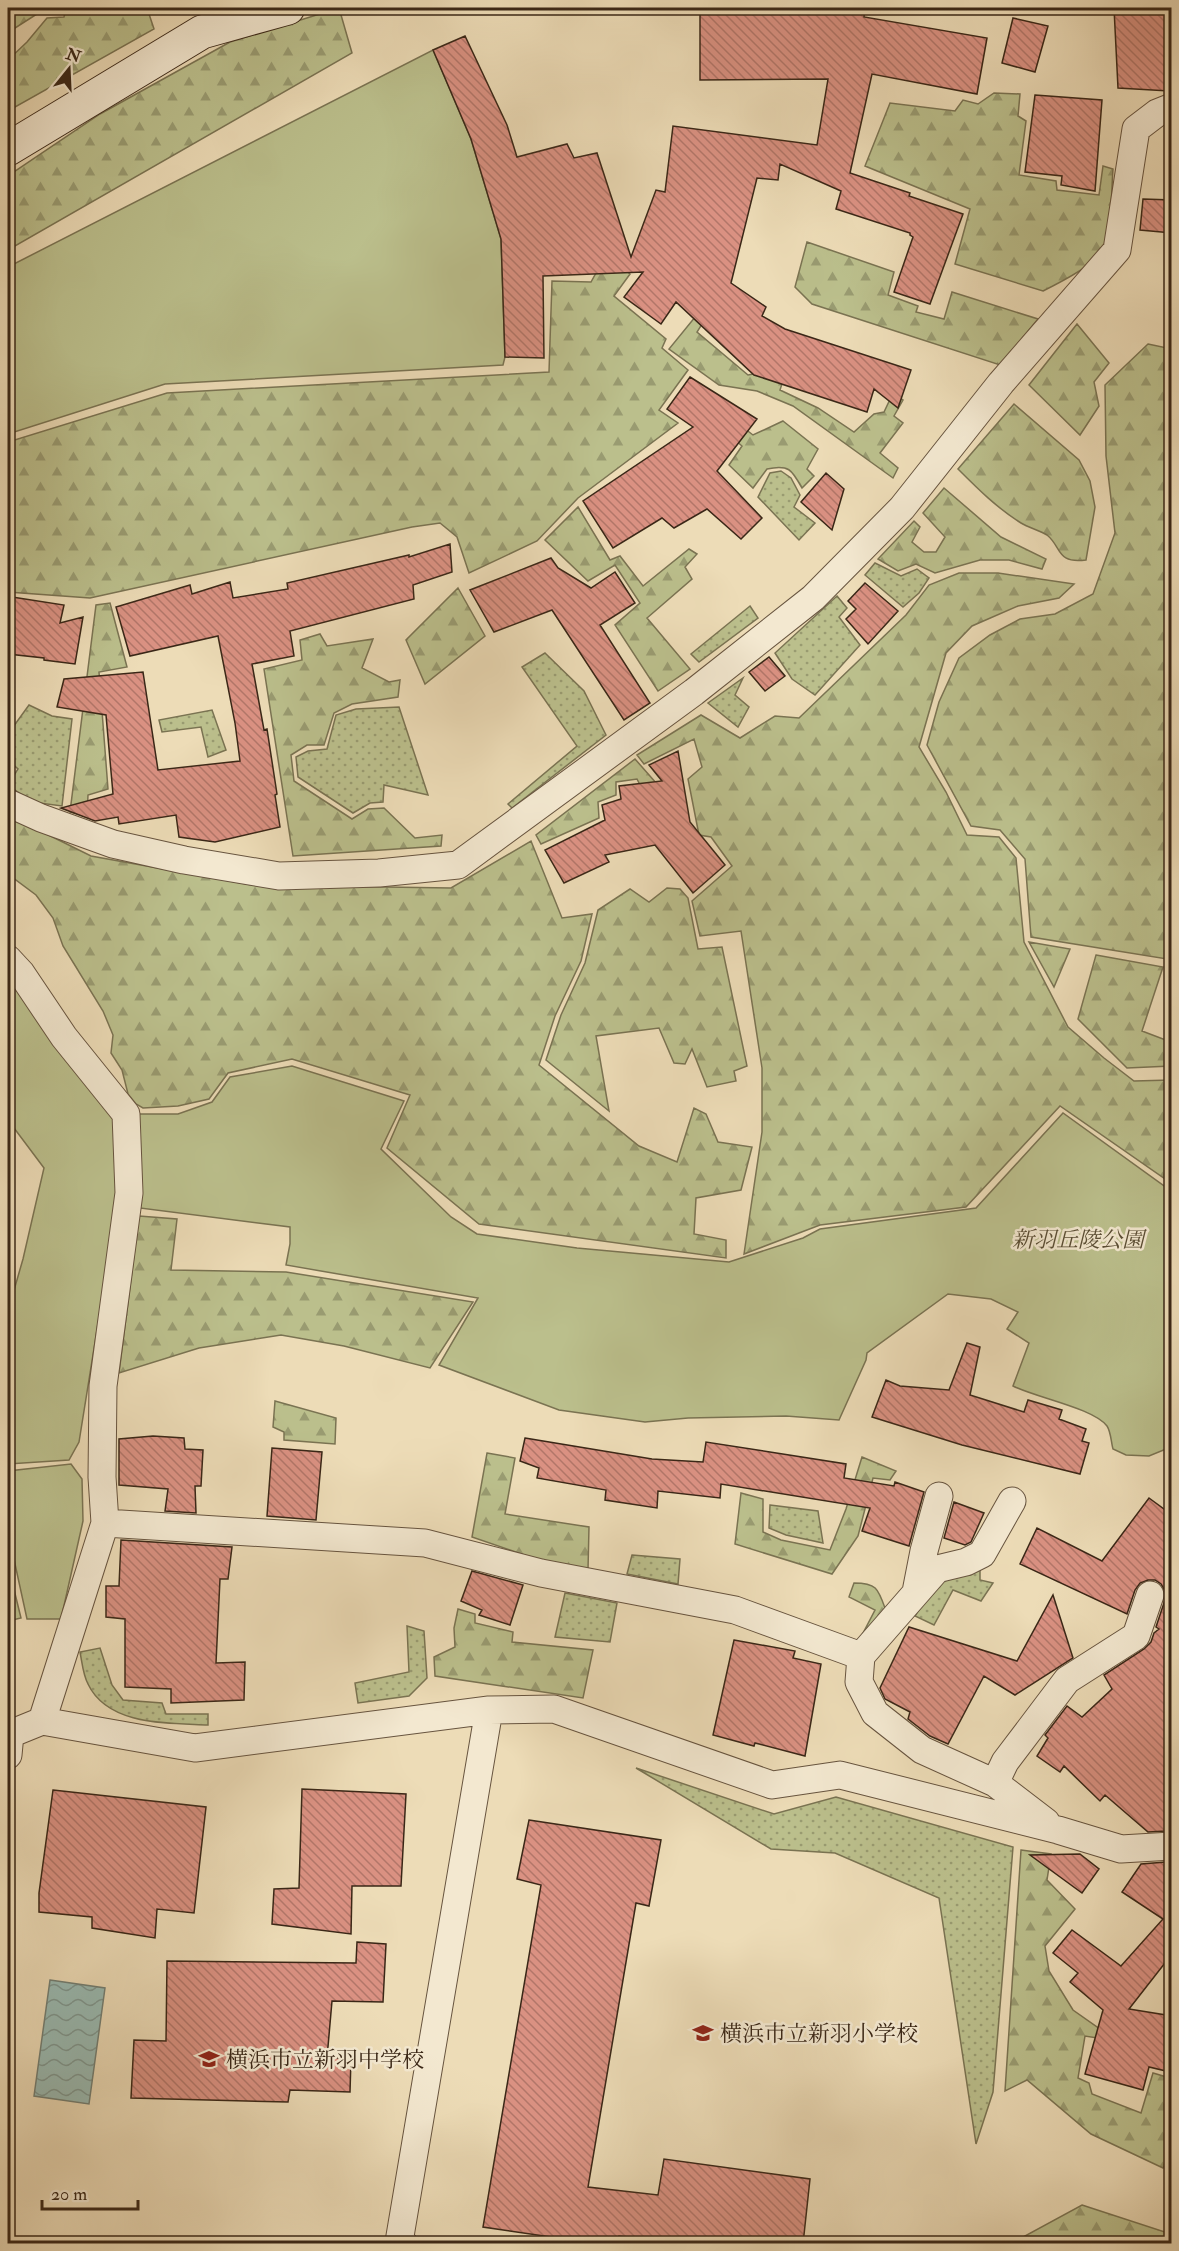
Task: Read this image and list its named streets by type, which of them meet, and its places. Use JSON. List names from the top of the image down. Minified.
{"parks":["新羽丘陵公園"],"places":{"school or university":["横浜市立新羽小学校","横浜市立新羽中学校"]},"scale_bar":"20 m","north":"top"}
